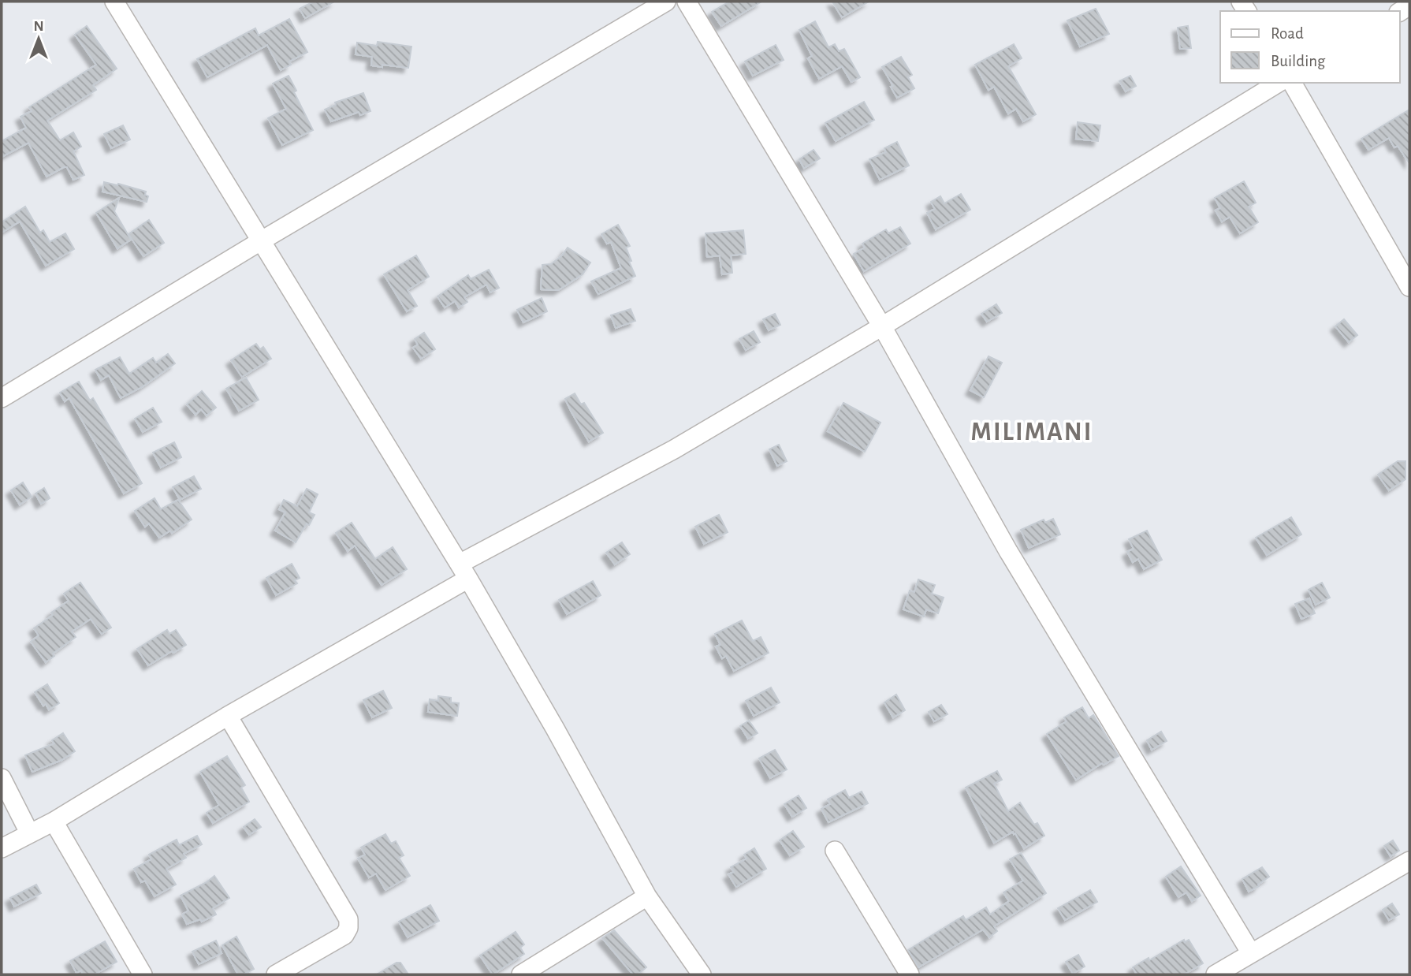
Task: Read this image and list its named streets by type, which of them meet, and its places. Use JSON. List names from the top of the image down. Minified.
{"districts":["MILIMANI"],"legend":["Road","Building"],"north":"top"}
